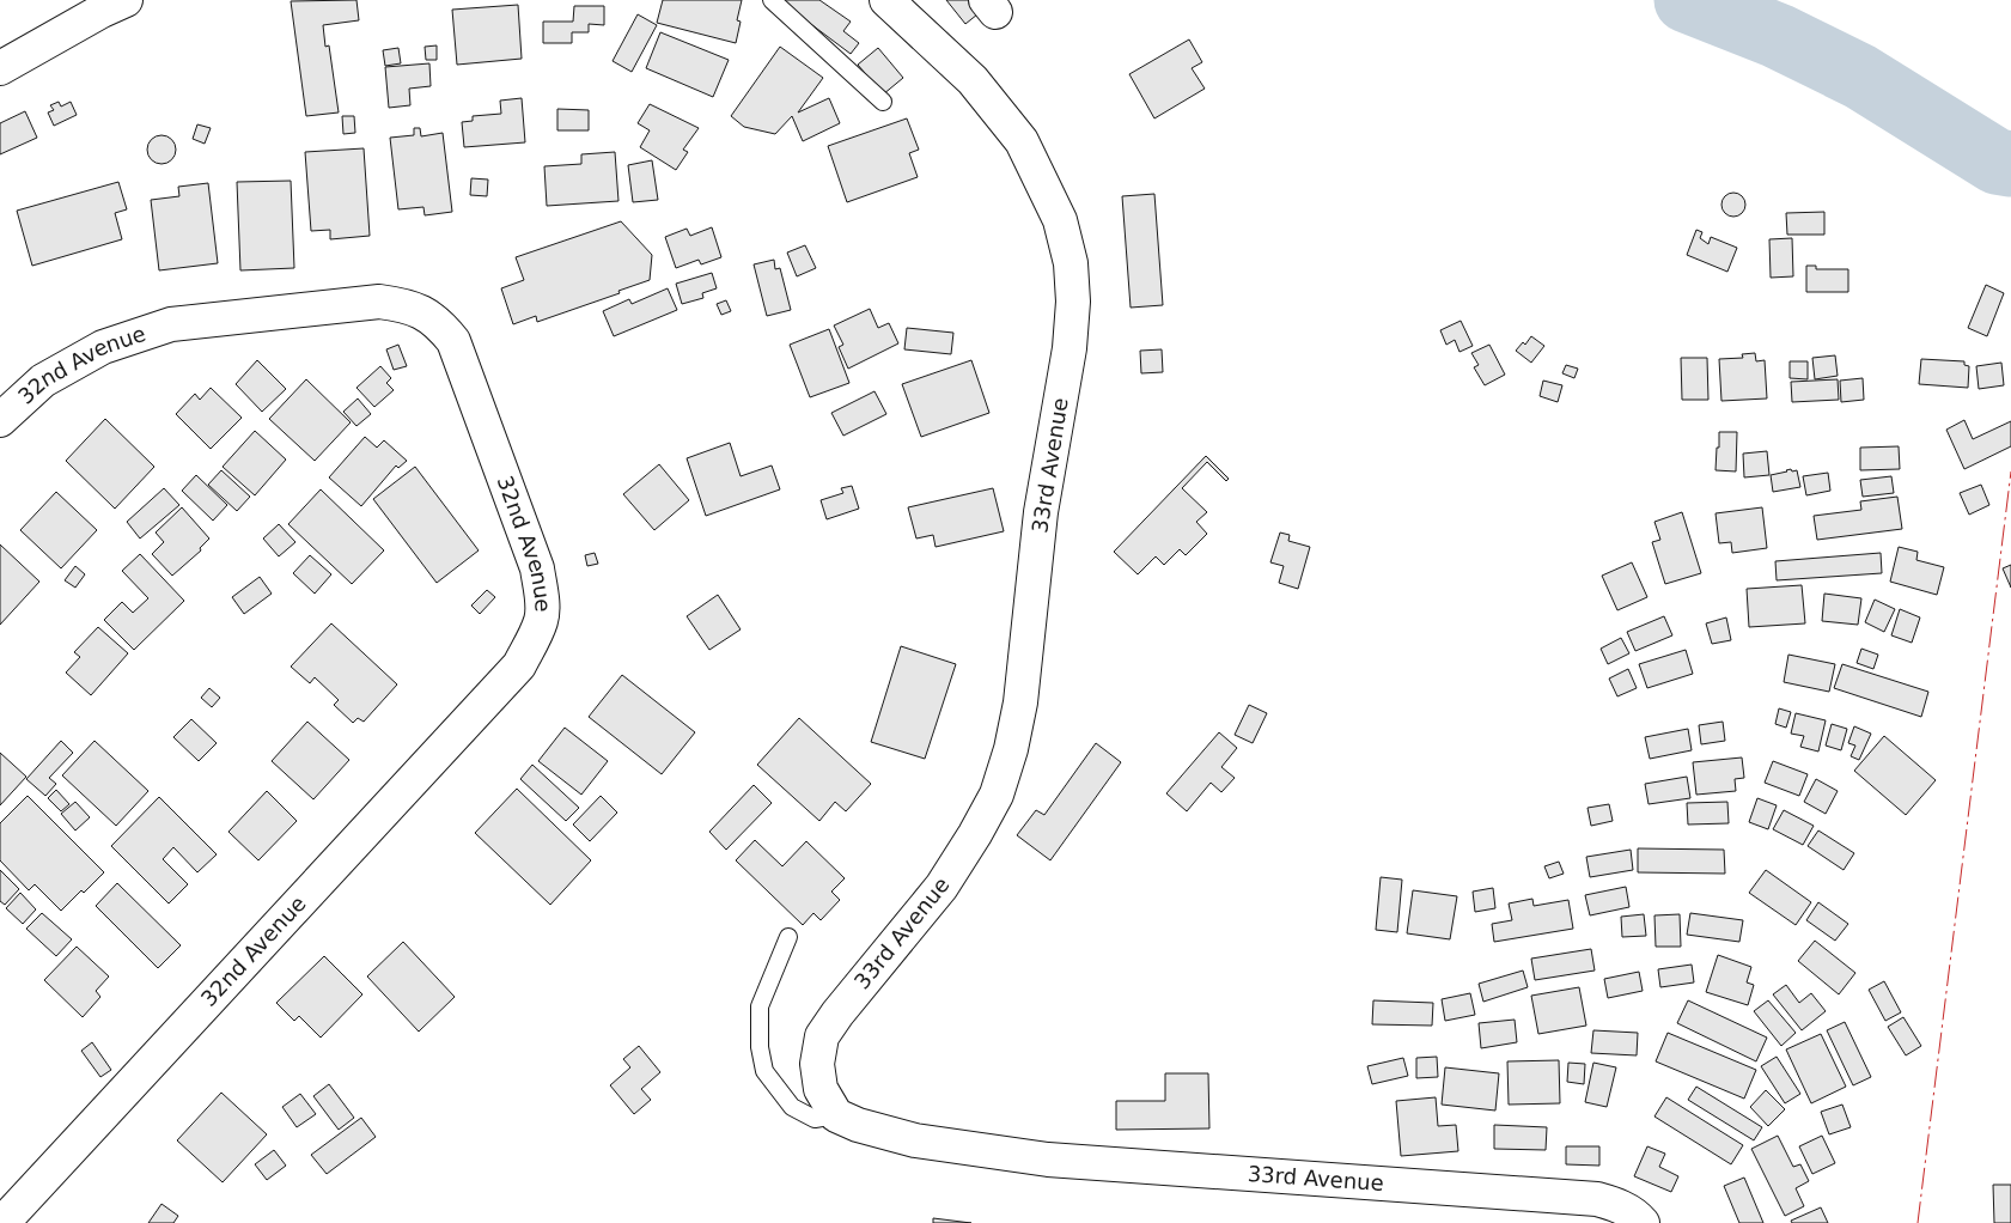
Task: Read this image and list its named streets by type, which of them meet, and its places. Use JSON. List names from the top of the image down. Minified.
{"streets":{"street":["32nd Avenue","33rd Avenue"]}}
